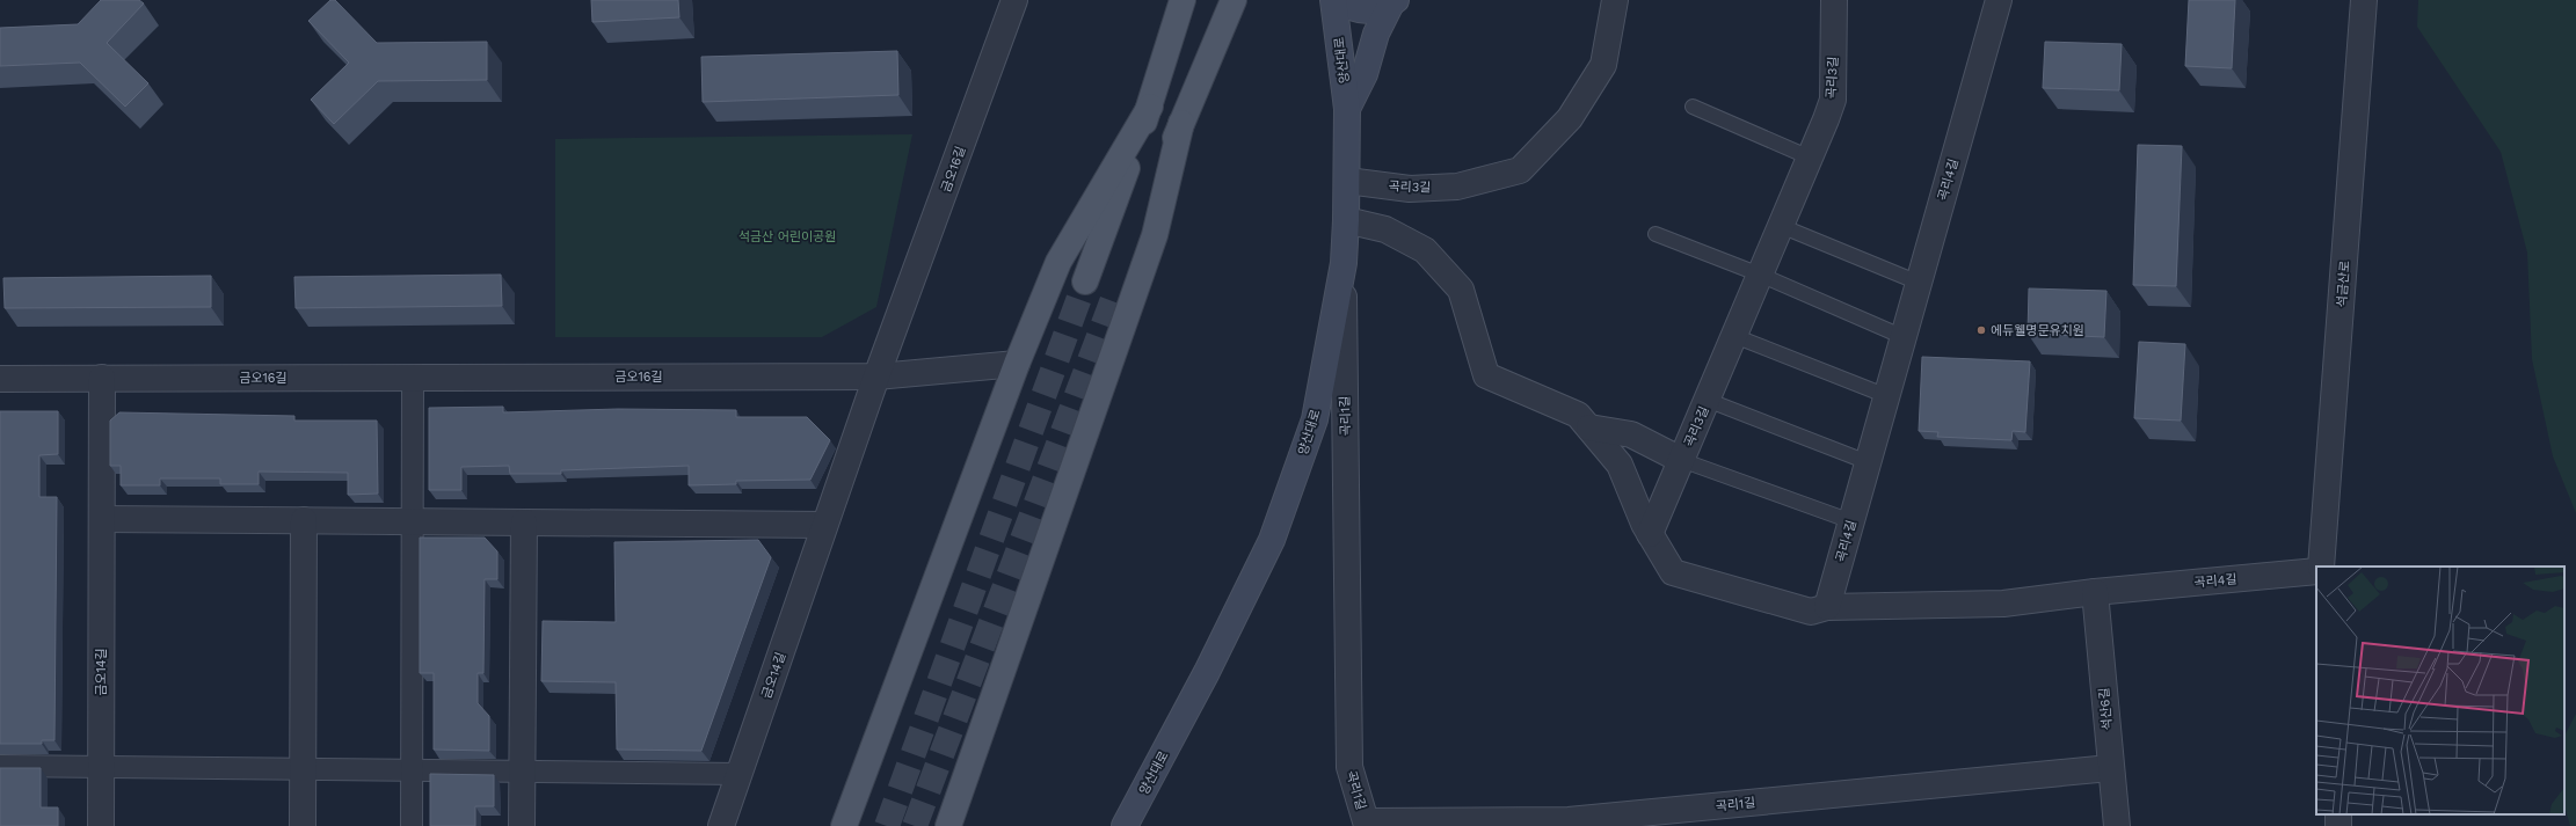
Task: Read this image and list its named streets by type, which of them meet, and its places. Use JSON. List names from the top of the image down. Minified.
{"streets":{"main road":["양산대로"],"street":["곡리3길","금오16길","곡리4길","석금산로","곡리1길","금오14길","석산6길"]},"crossings":[["양산대로","곡리3길"],["양산대로","곡리1길"],["금오16길","금오14길"],["곡리4길","석산6길"],["곡리1길","석산6길"]],"parks":["석금산 어린이공원"],"places":["에듀웰명문유치원"]}
